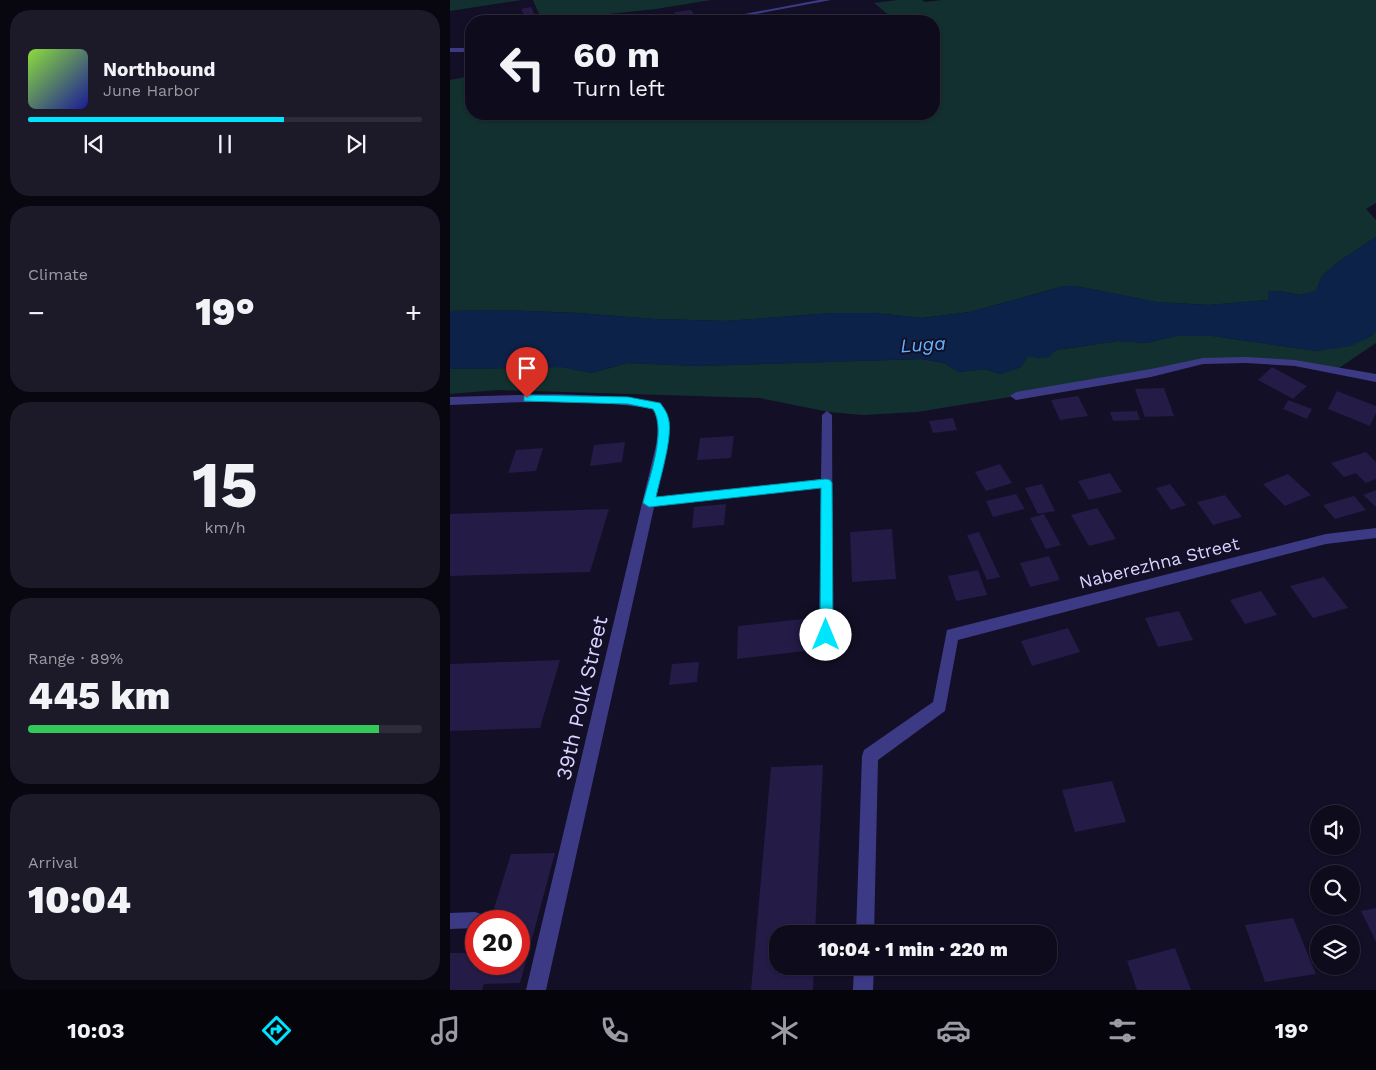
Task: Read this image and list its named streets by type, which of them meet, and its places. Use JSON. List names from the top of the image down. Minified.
{"streets":{"street":["Naberezhna Street","39th Polk Street"]},"water":["Luga"],"page":{"turn":["60 m","Turn left"],"song":["Northbound","June Harbor"],"tile":["Climate",["15","km/h"],["Range · 89%","445 km"],["Arrival","10:04"]],"heat":["−","19°","+"],"limit":"20","trip":"10:04 · 1 min · 220 m","tabs":["10:03","19°"]}}
